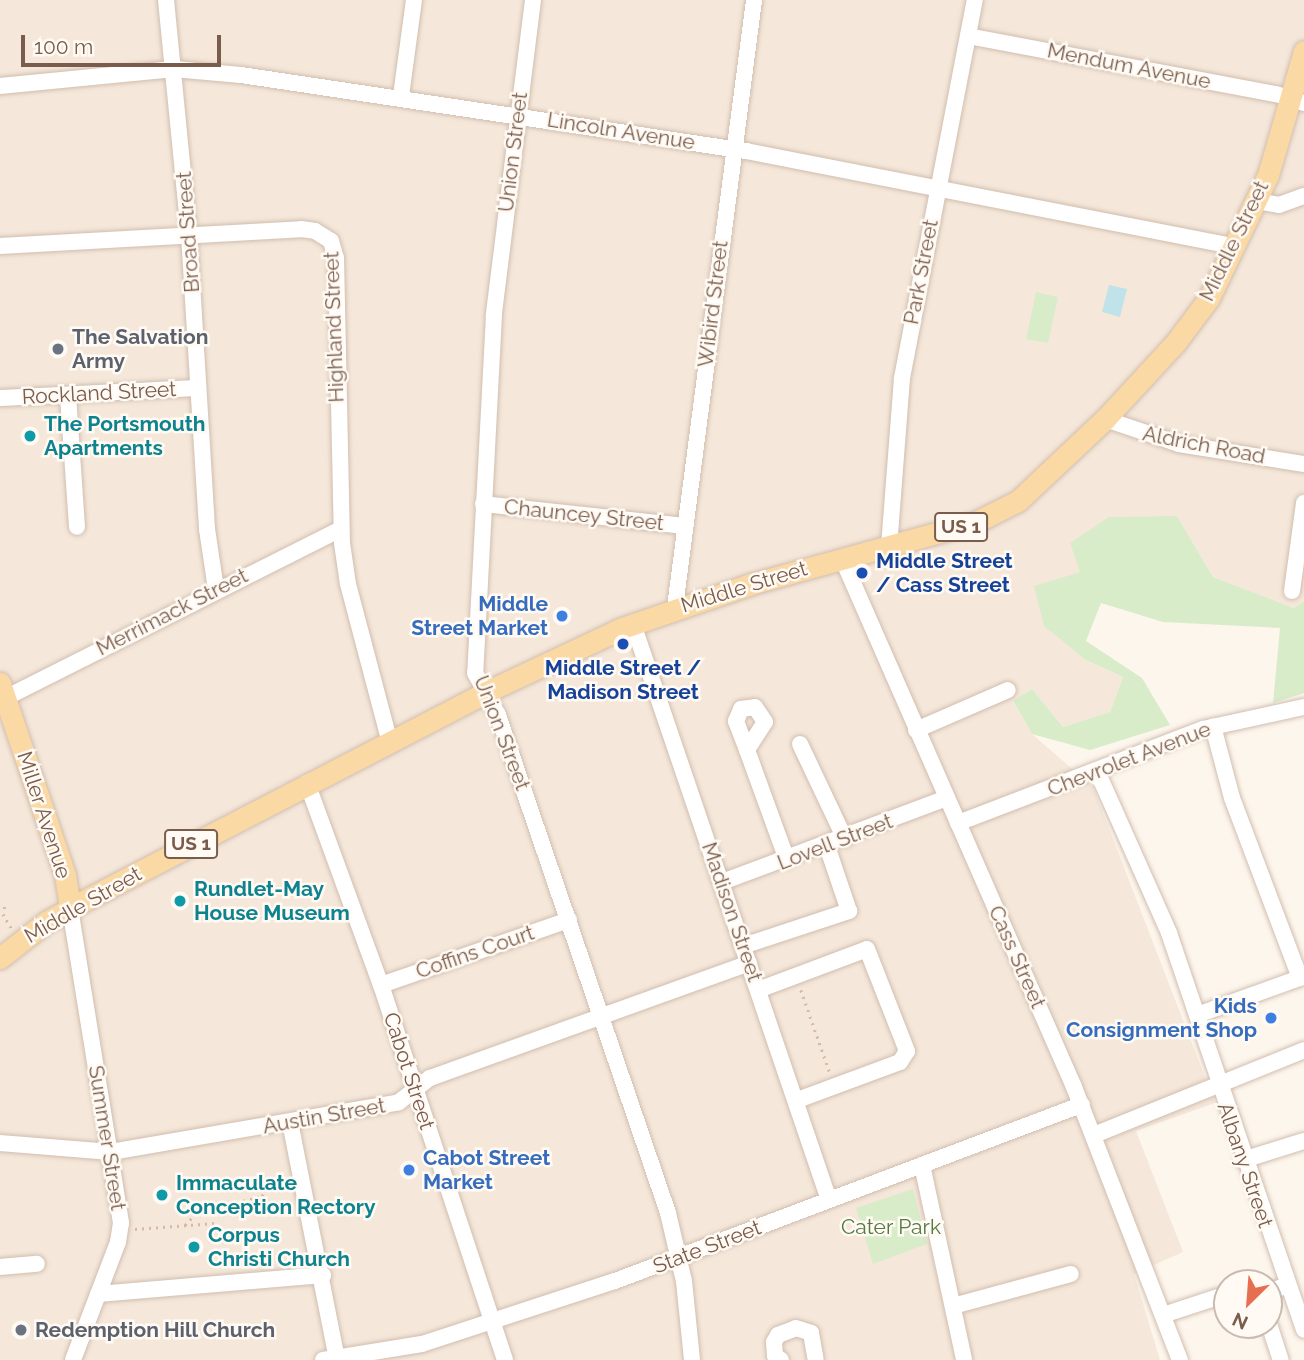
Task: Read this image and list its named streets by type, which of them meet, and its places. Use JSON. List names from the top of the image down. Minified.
{"streets":{"main road":["Middle Street","US 1","Miller Avenue"],"street":["Mendum Avenue","Lincoln Avenue","Union Street","Broad Street","Park Street","Wibird Street","Highland Street","Rockland Street","Aldrich Road","Chauncey Street","Merrimack Street","Chevrolet Avenue","Lovell Street","Madison Street","Coffins Court","Cass Street","Cabot Street","Austin Street","Summer Street","Albany Street","State Street"]},"crossings":[["Mendum Avenue","Middle Street"],["Mendum Avenue","Park Street"],["Lincoln Avenue","Union Street"],["Lincoln Avenue","Broad Street"],["Lincoln Avenue","Middle Street"],["Lincoln Avenue","Park Street"],["Lincoln Avenue","Wibird Street"],["Union Street","Middle Street"],["Union Street","Chauncey Street"],["Union Street","Coffins Court"],["Union Street","Austin Street"],["Union Street","State Street"],["Broad Street","Highland Street"],["Broad Street","Rockland Street"],["Broad Street","Merrimack Street"],["Middle Street","Park Street"],["Middle Street","Wibird Street"],["Middle Street","Highland Street"],["Middle Street","Aldrich Road"],["Middle Street","Miller Avenue"],["Middle Street","Madison Street"],["Middle Street","Cass Street"],["Middle Street","Cabot Street"],["Middle Street","Summer Street"],["Wibird Street","Chauncey Street"],["Highland Street","Merrimack Street"],["Merrimack Street","Miller Avenue"],["Chevrolet Avenue","Cass Street"],["Miller Avenue","Summer Street"],["Lovell Street","Madison Street"],["Lovell Street","Cass Street"],["Madison Street","Austin Street"],["Madison Street","State Street"],["Coffins Court","Cabot Street"],["Cass Street","Albany Street"],["Cass Street","State Street"],["Cabot Street","Austin Street"],["Cabot Street","State Street"],["Austin Street","Summer Street"]],"parks":["Cater Park"],"places":["The Salvation Army","The Portsmouth Apartments","Middle Street / Cass Street","Middle Street Market","Middle Street / Madison Street","Rundlet-May House Museum","Kids Consignment Shop","Cabot Street Market","Immaculate Conception Rectory","Corpus Christi Church","Redemption Hill Church"],"scale_bar":"100 m","north":"bottom left"}
